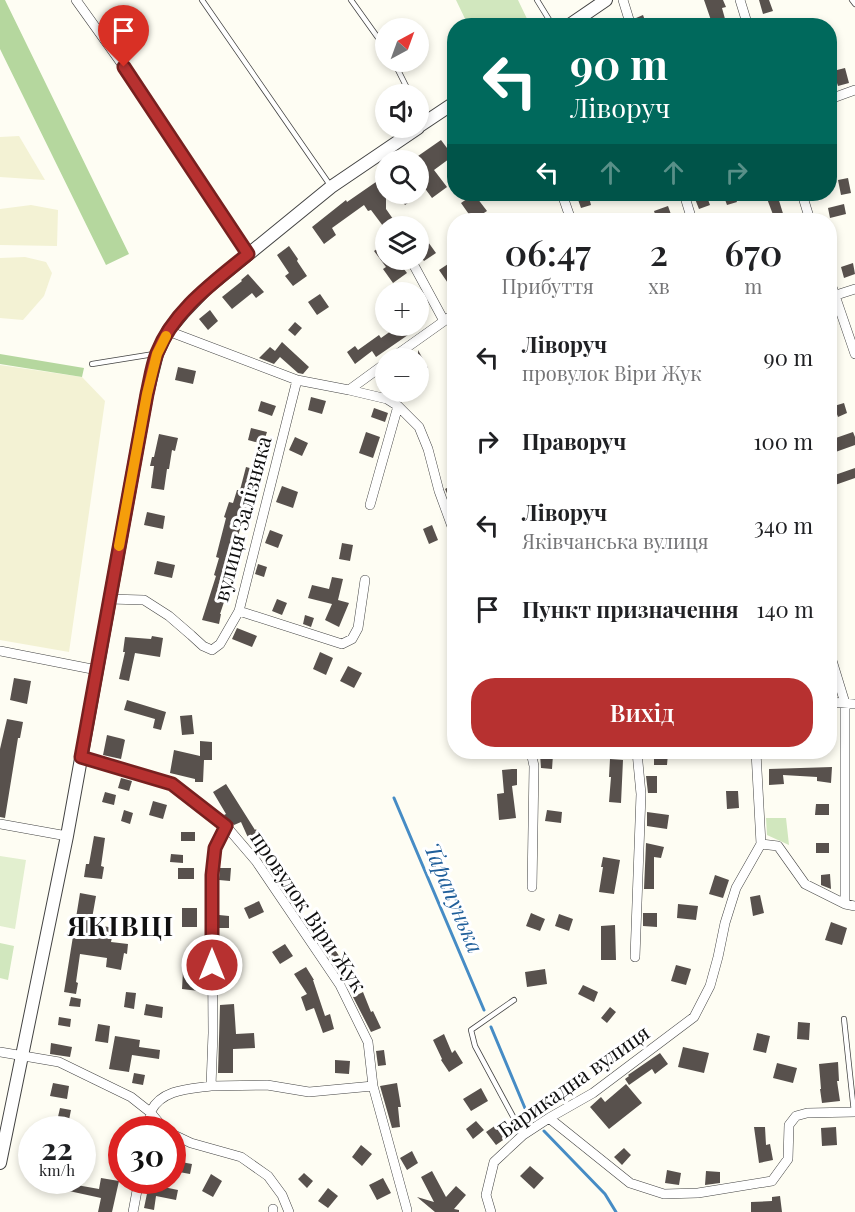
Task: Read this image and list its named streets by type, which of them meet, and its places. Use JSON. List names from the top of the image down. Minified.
{"streets":{"street":["вулиця Залізняка","провулок Віри Жук","Барикадна вулиця"]},"districts":["ЯКІВЦІ"],"water":["Тарапунька"],"north":"top right","page":{"map_buttons":["+","−"],"turn":["90 m","Ліворуч"],"eta":["06:47","Прибуття","2","хв","670","m"],"list":[{"name":"Ліворуч","note":"провулок Віри Жук","value":"90 m"},{"name":"Праворуч","value":"100 m"},{"name":"Ліворуч","note":"Яківчанська вулиця","value":"340 m"},{"name":"Пункт призначення","value":"140 m"}],"buttons":"Вихід","speed":"22 km/h","limit":"30"}}
